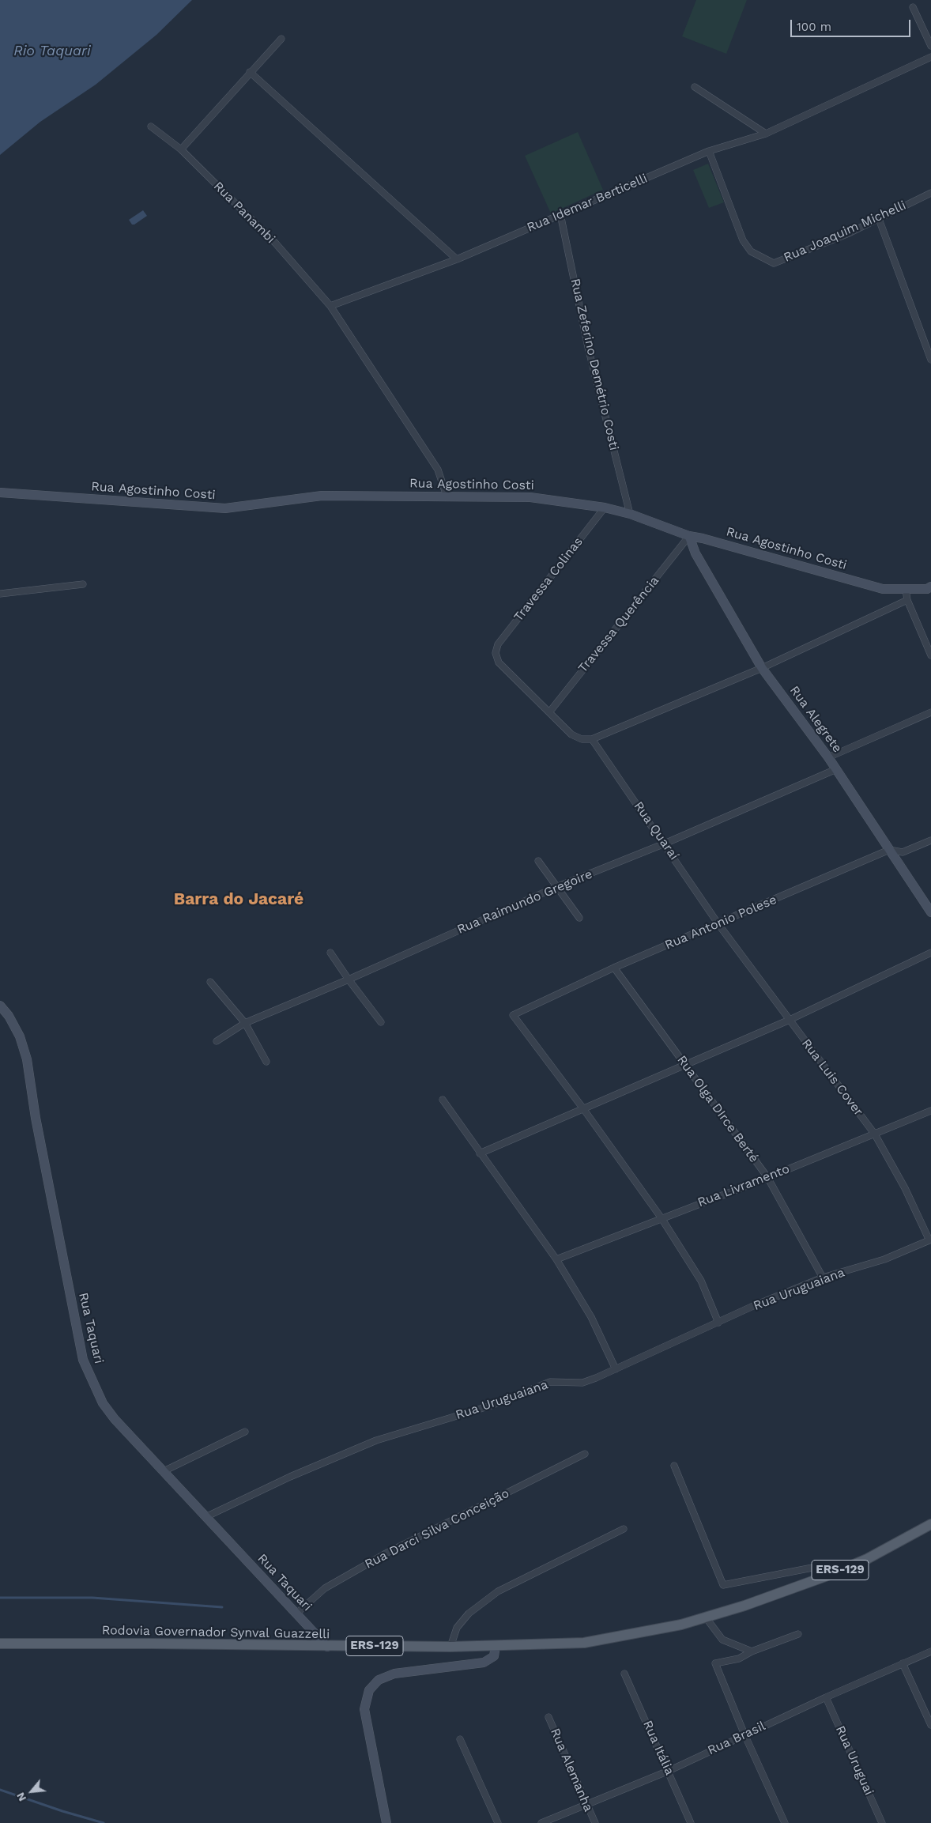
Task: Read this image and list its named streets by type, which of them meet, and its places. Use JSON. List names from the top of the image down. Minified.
{"streets":{"main road":["ERS-129","Rodovia Governador Synval Guazzelli"],"street":["Rua Idemar Berticelli","Rua Panambi","Rua Joaquim Michelli","Rua Zeferino Demétrio Costi","Rua Agostinho Costi","Travessa Colinas","Travessa Querência","Rua Alegrete","Rua Quaraí","Rua Raimundo Gregoire","Rua Antonio Polese","Rua Luis Cover","Rua Olga DIrce Berté","Rua Livramento","Rua Uruguaiana","Rua Taquari","Rua Darcí Silva Conceição","Rua Brasil","Rua Itália","Rua Uruguai","Rua Alemanha"]},"crossings":[["Rua Idemar Berticelli","Rua Panambi"],["Rua Idemar Berticelli","Rua Joaquim Michelli"],["Rua Idemar Berticelli","Rua Zeferino Demétrio Costi"],["Rua Panambi","Rua Agostinho Costi"],["Rua Zeferino Demétrio Costi","Rua Agostinho Costi"],["Rua Agostinho Costi","Travessa Colinas"],["Rua Agostinho Costi","Travessa Querência"],["Rua Agostinho Costi","Rua Alegrete"],["Travessa Colinas","Travessa Querência"],["Travessa Querência","Rua Alegrete"],["Rua Alegrete","Rua Raimundo Gregoire"],["Rua Alegrete","Rua Antonio Polese"],["Rua Quaraí","Rua Raimundo Gregoire"],["Rua Quaraí","Rua Antonio Polese"],["Rua Quaraí","Rua Luis Cover"],["Rua Antonio Polese","Rua Luis Cover"],["Rua Antonio Polese","Rua Olga DIrce Berté"],["Rua Luis Cover","Rua Livramento"],["Rua Luis Cover","Rua Uruguaiana"],["Rua Olga DIrce Berté","Rua Livramento"],["Rua Olga DIrce Berté","Rua Uruguaiana"],["Rua Uruguaiana","Rua Taquari"],["Rua Taquari","Rua Darcí Silva Conceição"],["Rua Taquari","Rodovia Governador Synval Guazzelli"],["Rua Brasil","Rua Itália"],["Rua Brasil","Rua Uruguai"],["Rua Brasil","Rua Alemanha"]],"districts":["Barra do Jacaré"],"water":["Rio Taquari"],"scale_bar":"100 m","north":"bottom left"}
